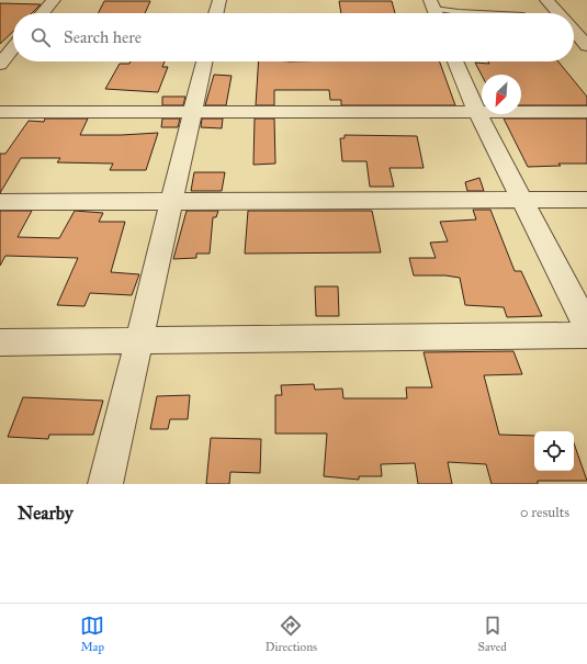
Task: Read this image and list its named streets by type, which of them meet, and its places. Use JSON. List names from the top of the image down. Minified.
{"north":"bottom left","page":{"search":"Search here","heading":["Nearby","0 results"],"nav":["Map","Directions","Saved"]}}
